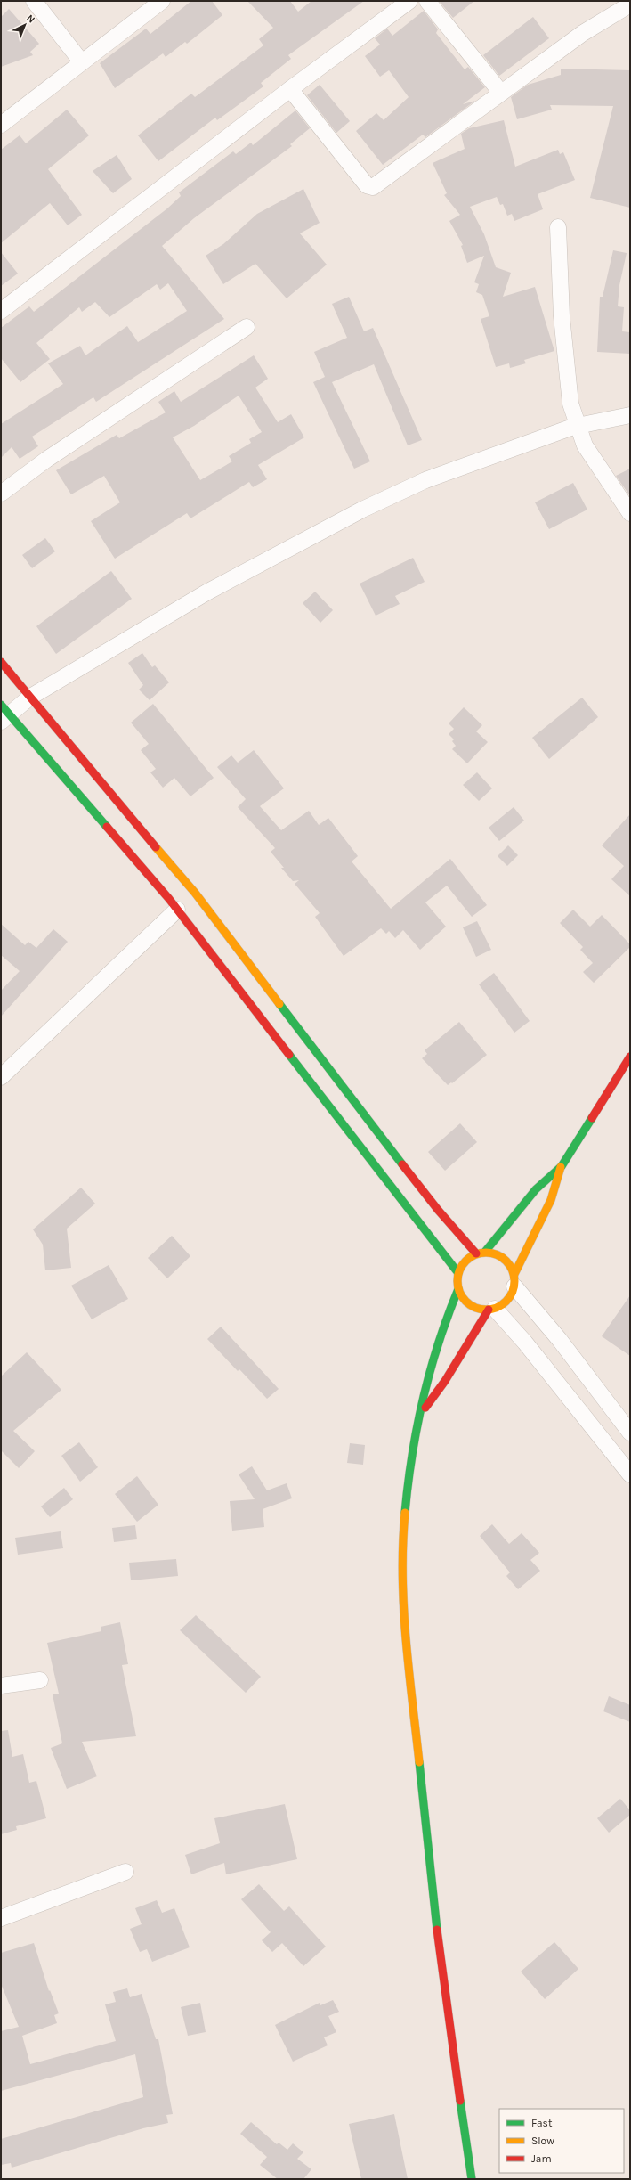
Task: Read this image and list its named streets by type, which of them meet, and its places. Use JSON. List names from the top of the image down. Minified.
{"legend":["Fast","Slow","Jam"],"north":"top right"}
